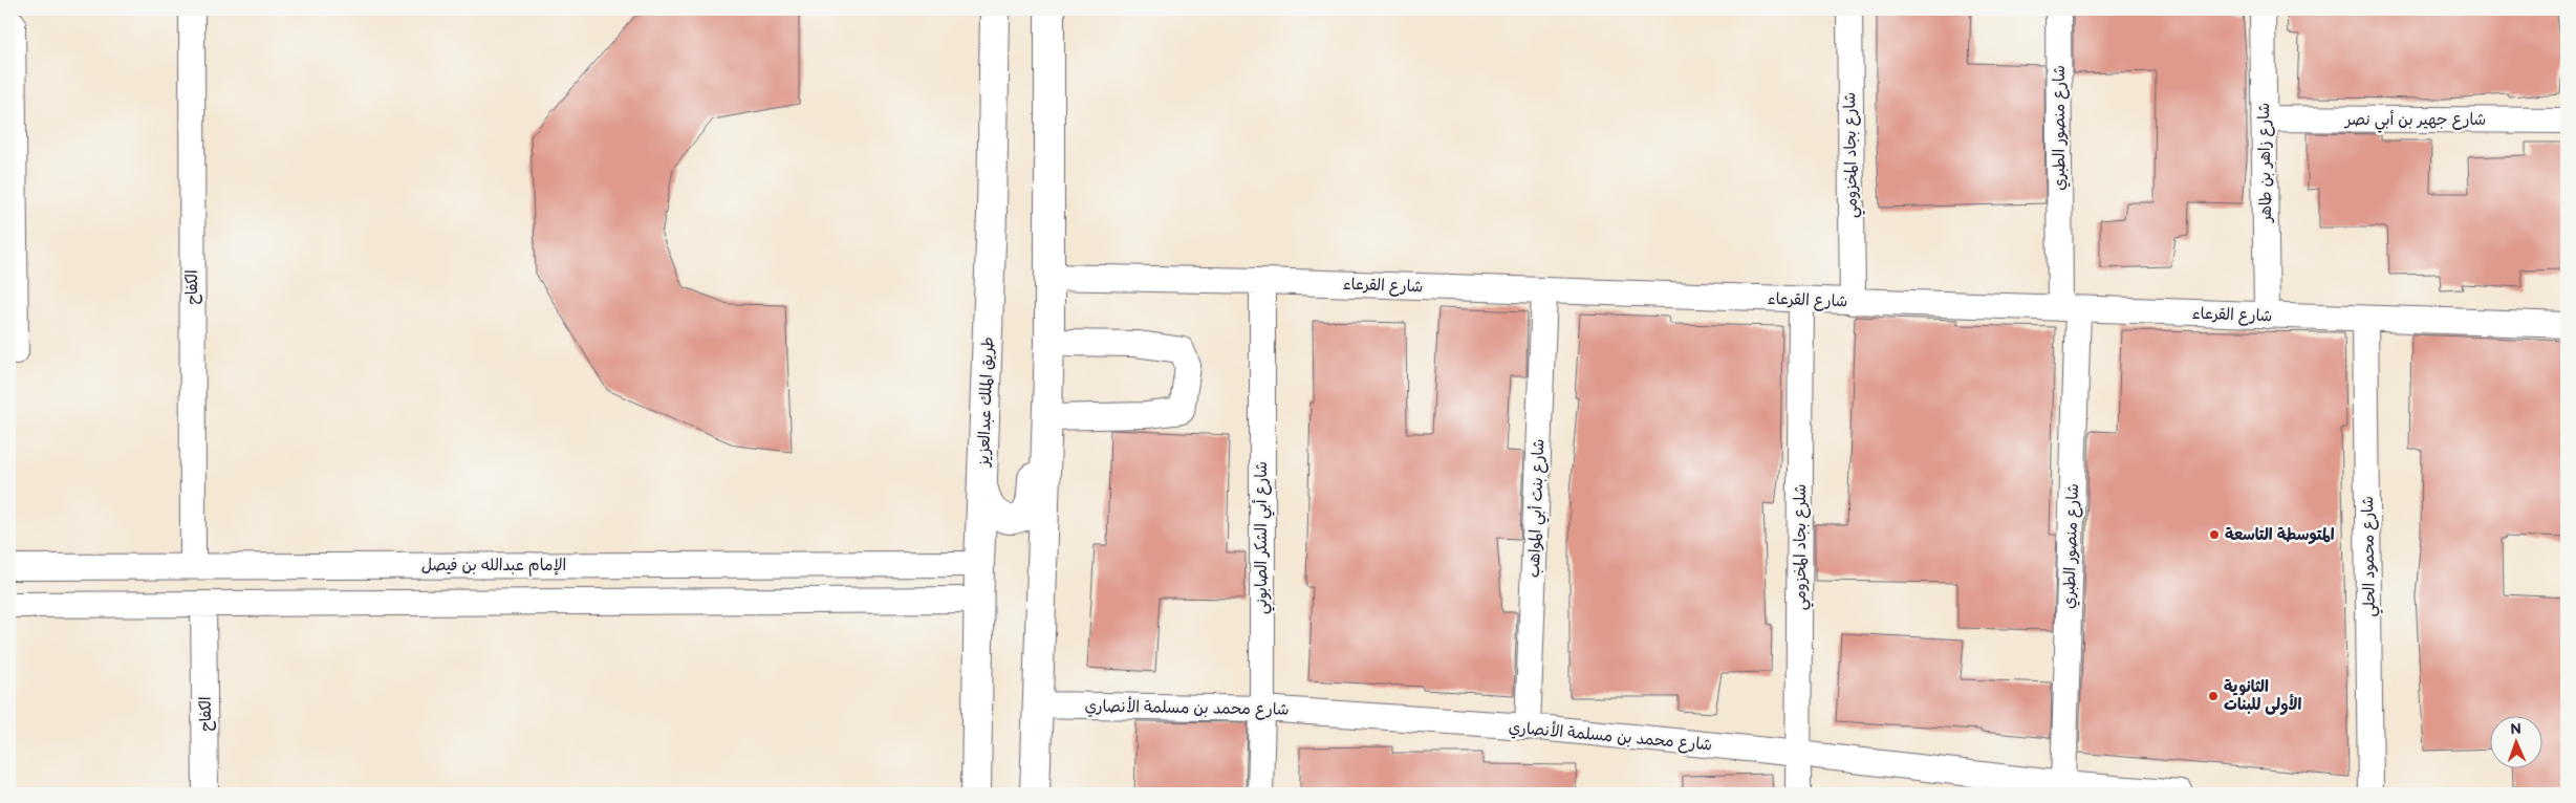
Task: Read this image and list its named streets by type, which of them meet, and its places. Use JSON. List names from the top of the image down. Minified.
{"streets":{"main road":["طريق الملك عبدالعزيز"],"street":["شارع جهير بن أبي نصر","شارع منصور الطبري","شارع بجاد المخزومي","شارع زاهر بن طاهر","شارع القرعاء","الكفاح","شارع بنت أبي المواهب","شارع أبي الشكر الصابوني","شلرع بجاد المخزومي","شارع محمود الحلي","الإمام عبدالله بن فيصل","شارع محمد بن مسلمة الأنصاري"]},"crossings":[["شارع جهير بن أبي نصر","شارع زاهر بن طاهر"],["شارع منصور الطبري","شارع القرعاء"],["شارع منصور الطبري","شارع محمد بن مسلمة الأنصاري"],["شارع بجاد المخزومي","شارع القرعاء"],["شارع زاهر بن طاهر","شارع القرعاء"],["شارع القرعاء","شارع بنت أبي المواهب"],["شارع القرعاء","شارع أبي الشكر الصابوني"],["شارع القرعاء","شلرع بجاد المخزومي"],["شارع القرعاء","شارع محمود الحلي"],["الكفاح","الإمام عبدالله بن فيصل"],["طريق الملك عبدالعزيز","الإمام عبدالله بن فيصل"],["شارع بنت أبي المواهب","شارع محمد بن مسلمة الأنصاري"],["شارع أبي الشكر الصابوني","شارع محمد بن مسلمة الأنصاري"],["شلرع بجاد المخزومي","شارع محمد بن مسلمة الأنصاري"]],"places":["المتوسطة التاسعة","الثانوية الأولى للبنات"],"north":"top"}
